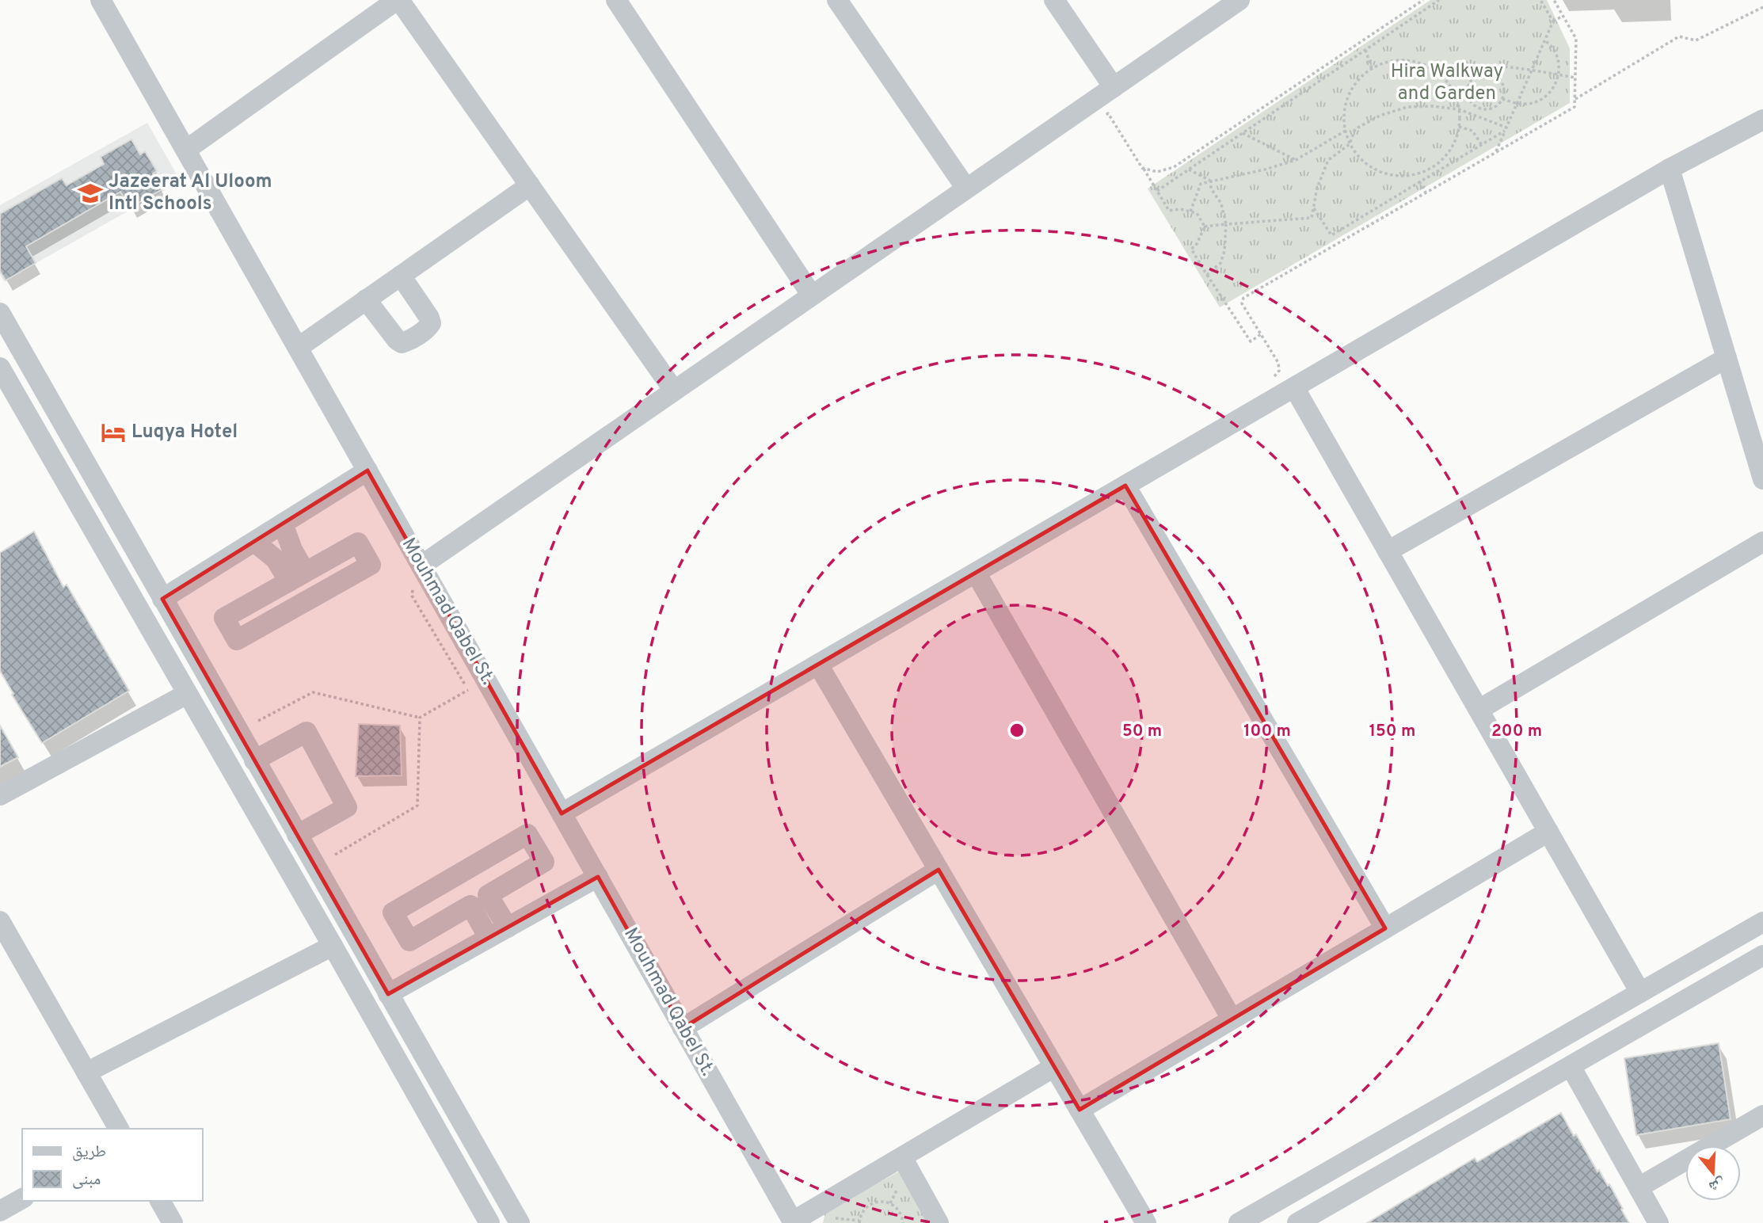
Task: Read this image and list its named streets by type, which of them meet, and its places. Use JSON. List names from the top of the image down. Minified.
{"streets":{"street":["Mouhmad Qabel St."]},"parks":["Hira Walkway and Garden"],"places":{"school or university":["Jazeerat Al Uloom Intl Schools"],"hotel":["Luqya Hotel"]},"legend":["طريق","مبنى"],"north":"bottom","rings":["50 m","100 m","150 m","200 m"]}
